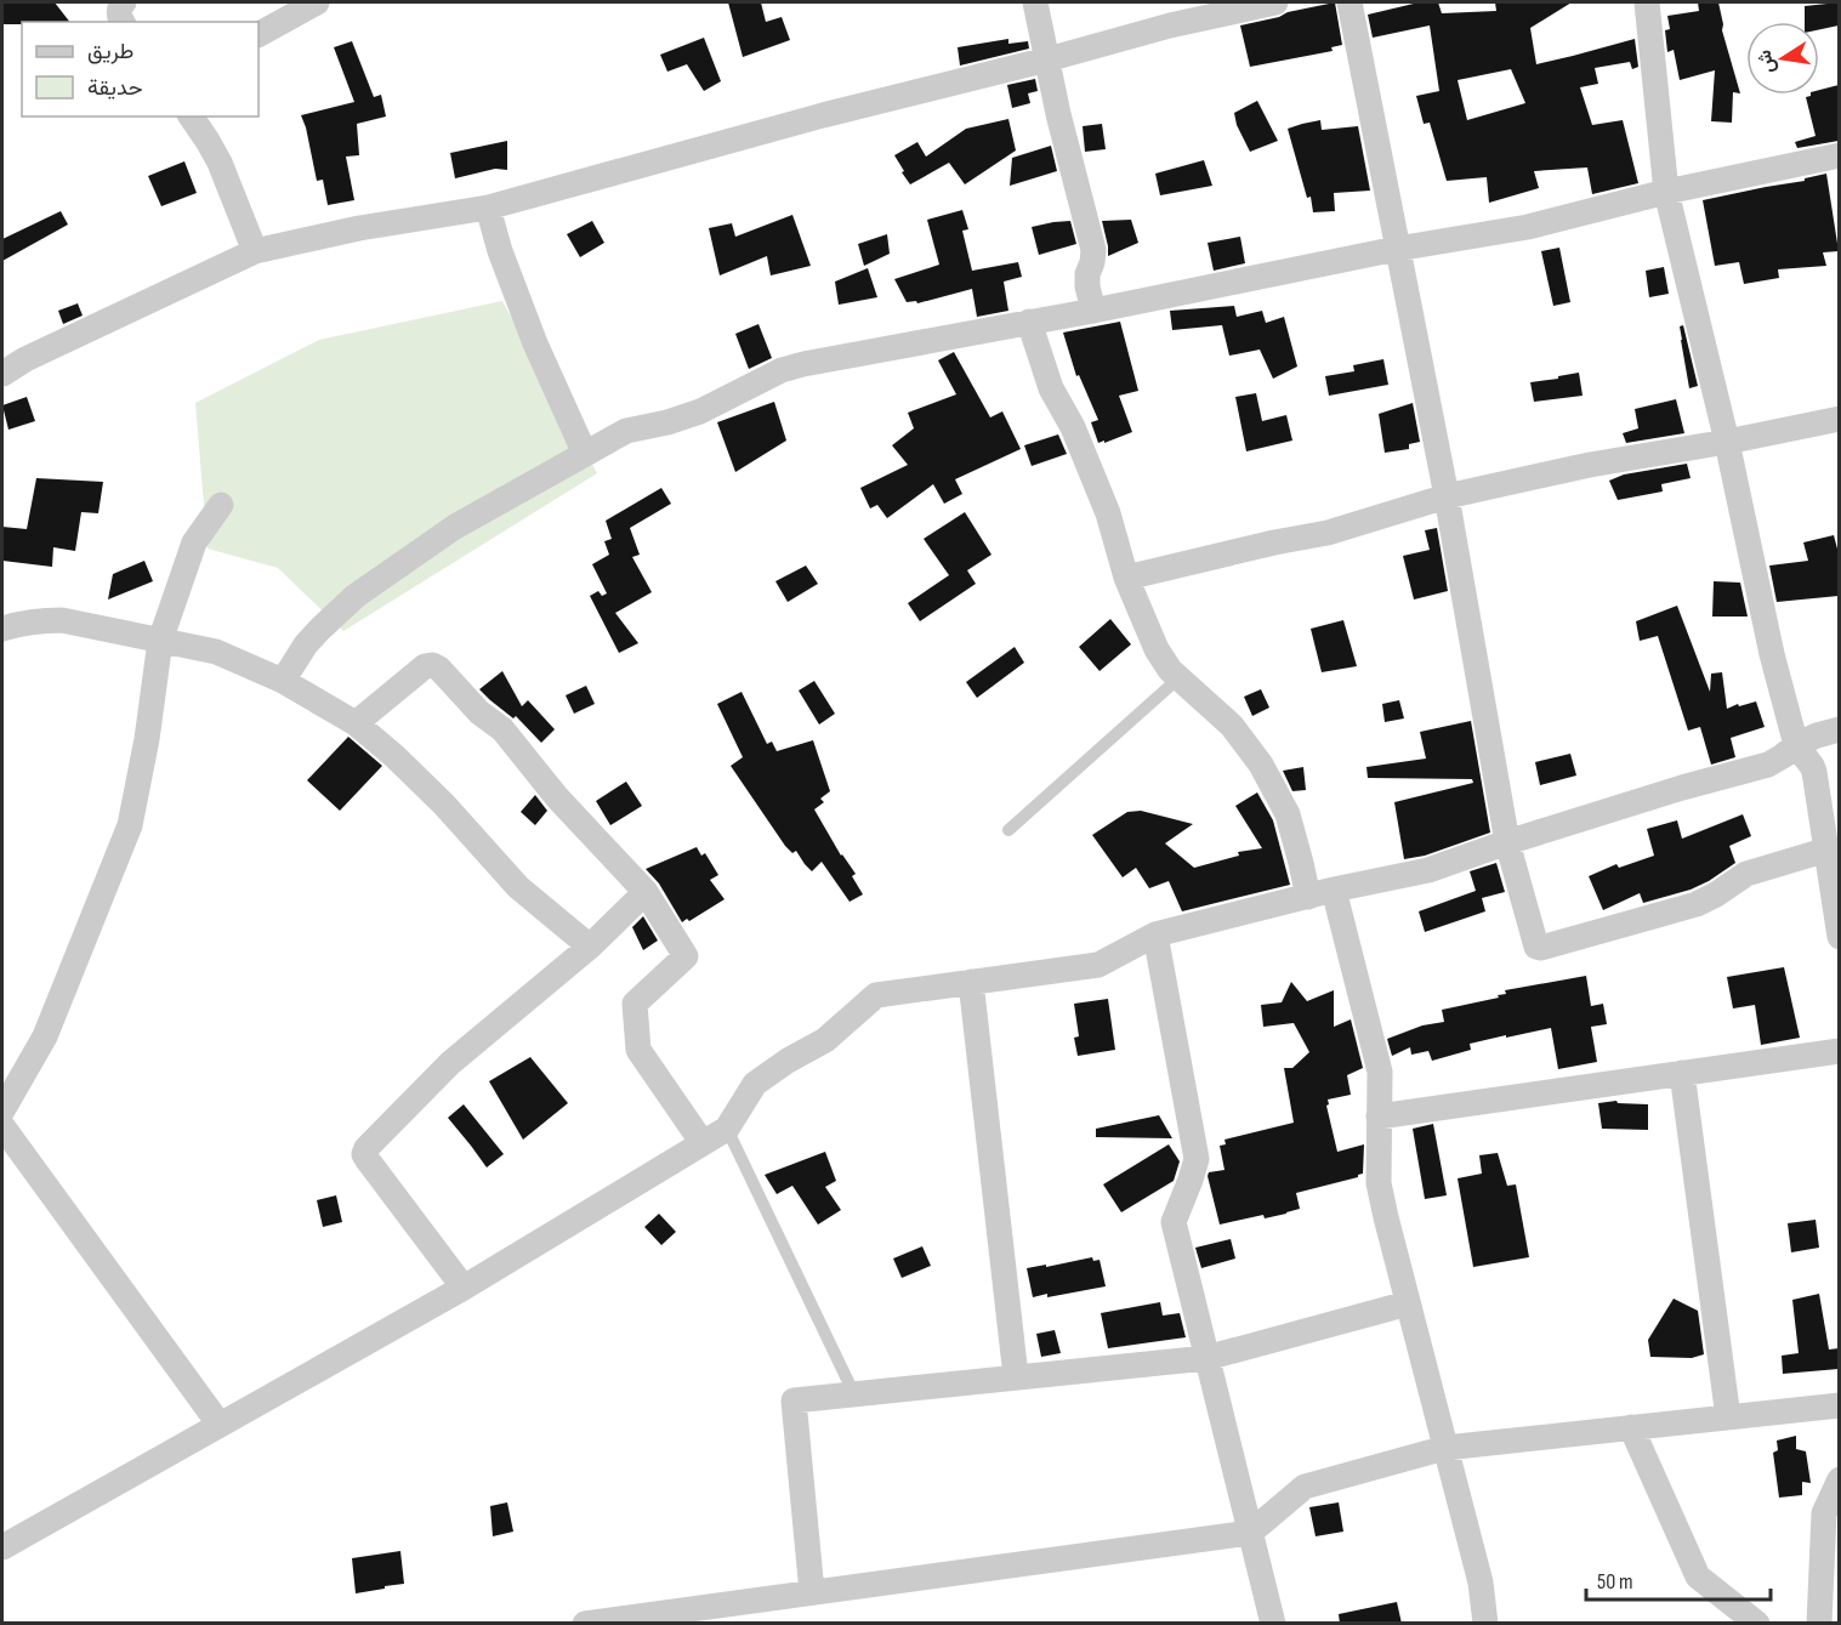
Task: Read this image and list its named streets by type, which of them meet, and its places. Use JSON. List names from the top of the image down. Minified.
{"legend":["طريق","حديقة"],"scale_bar":"50 m","north":"left"}
